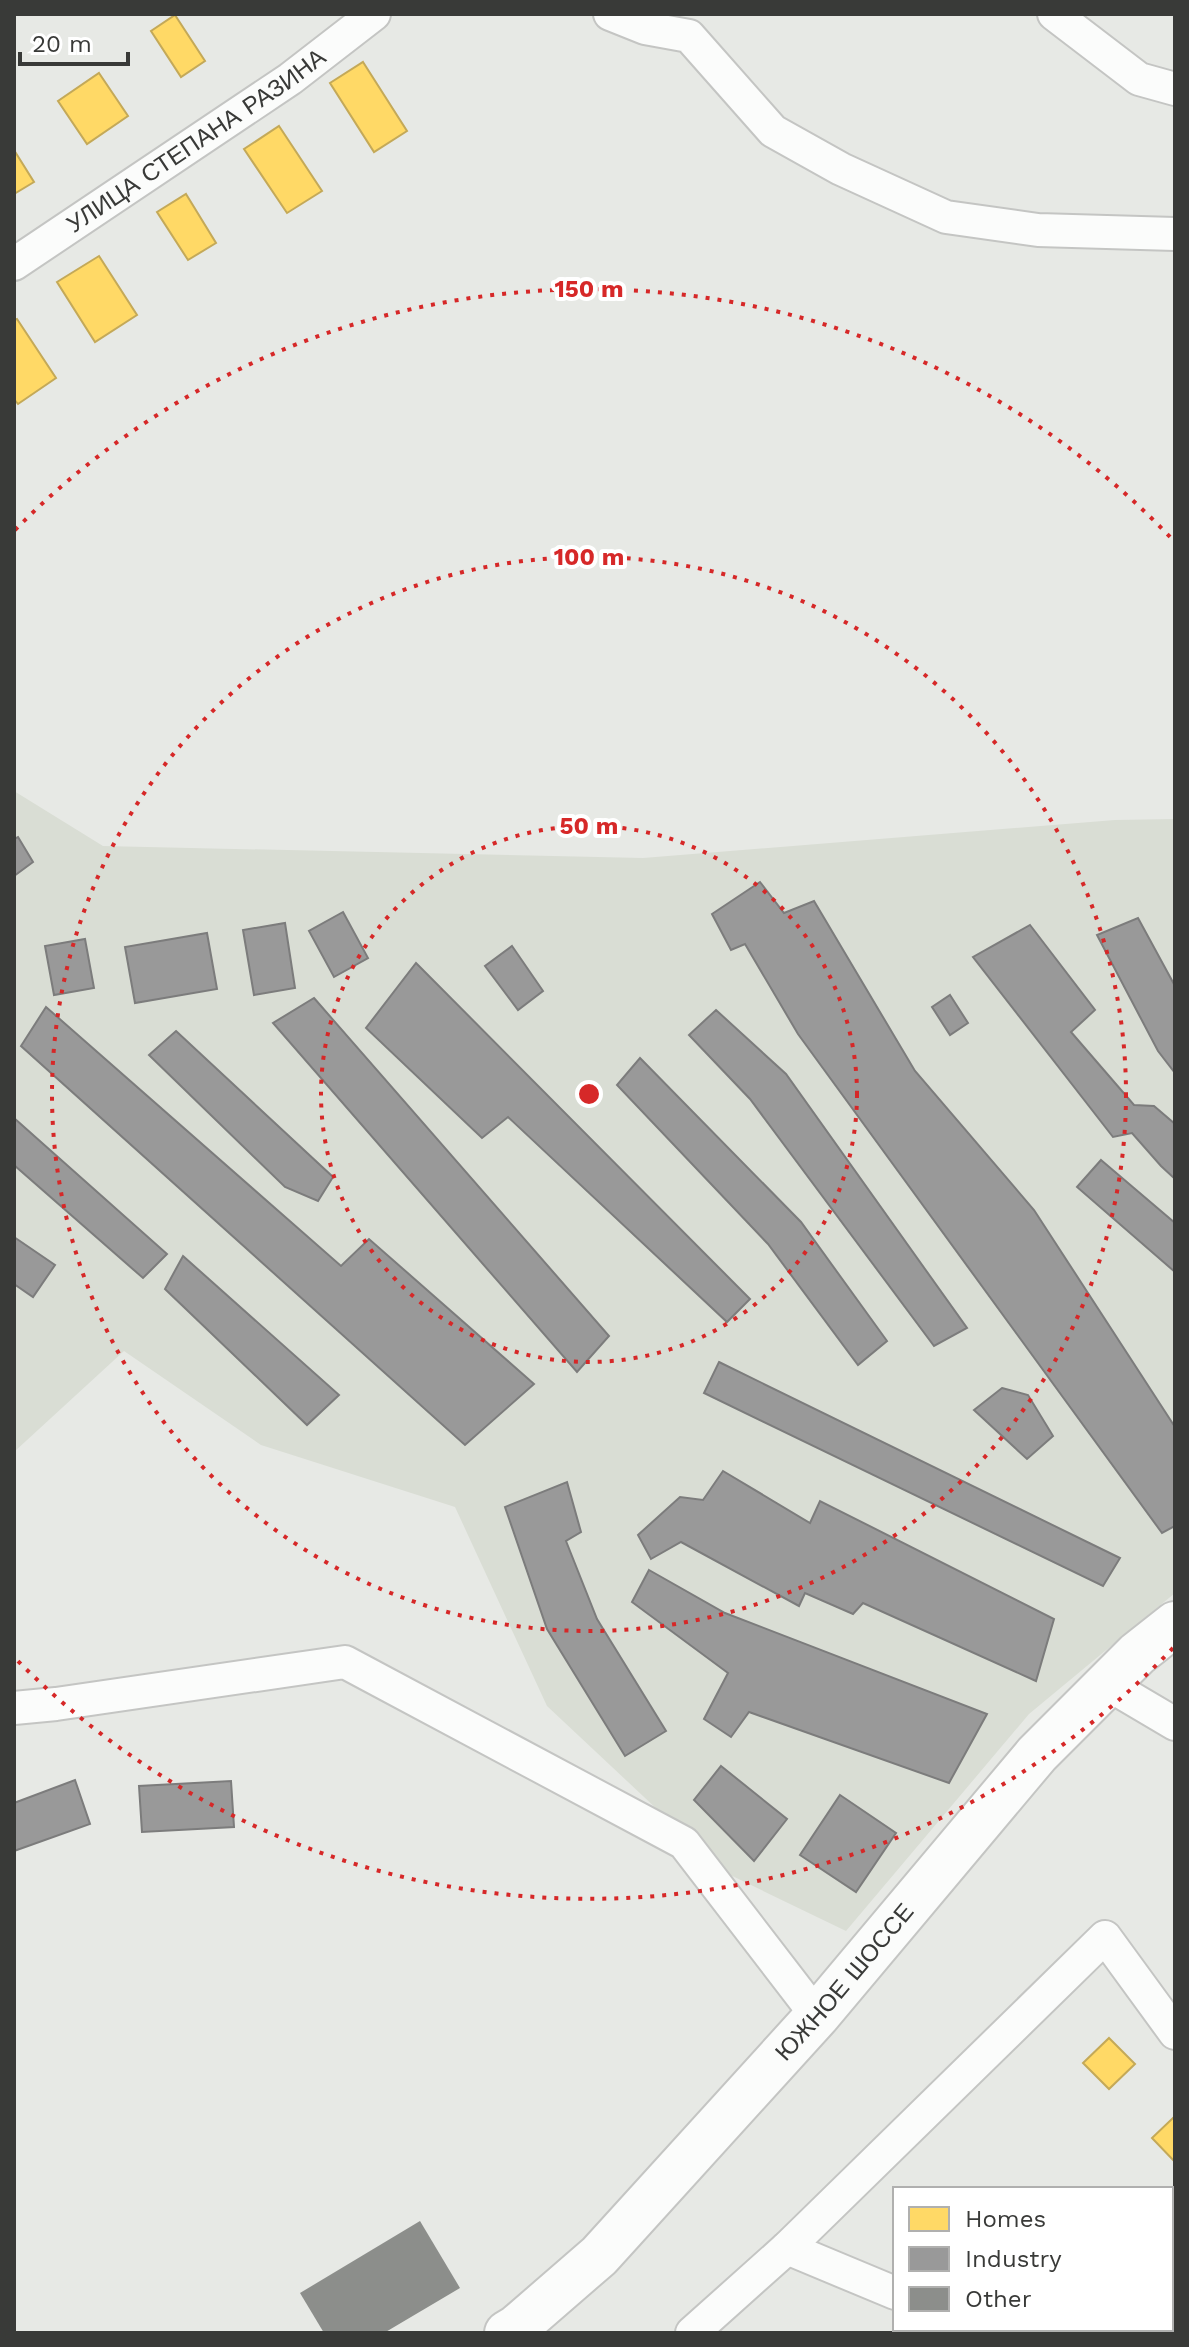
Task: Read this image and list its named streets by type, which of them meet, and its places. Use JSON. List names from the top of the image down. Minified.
{"streets":{"street":["УЛИЦА СТЕПАНА РАЗИНА","ЮЖНОЕ ШОССЕ"]},"legend":["Homes","Industry","Other"],"scale_bar":"20 m","rings":["150 m","100 m","50 m"]}
